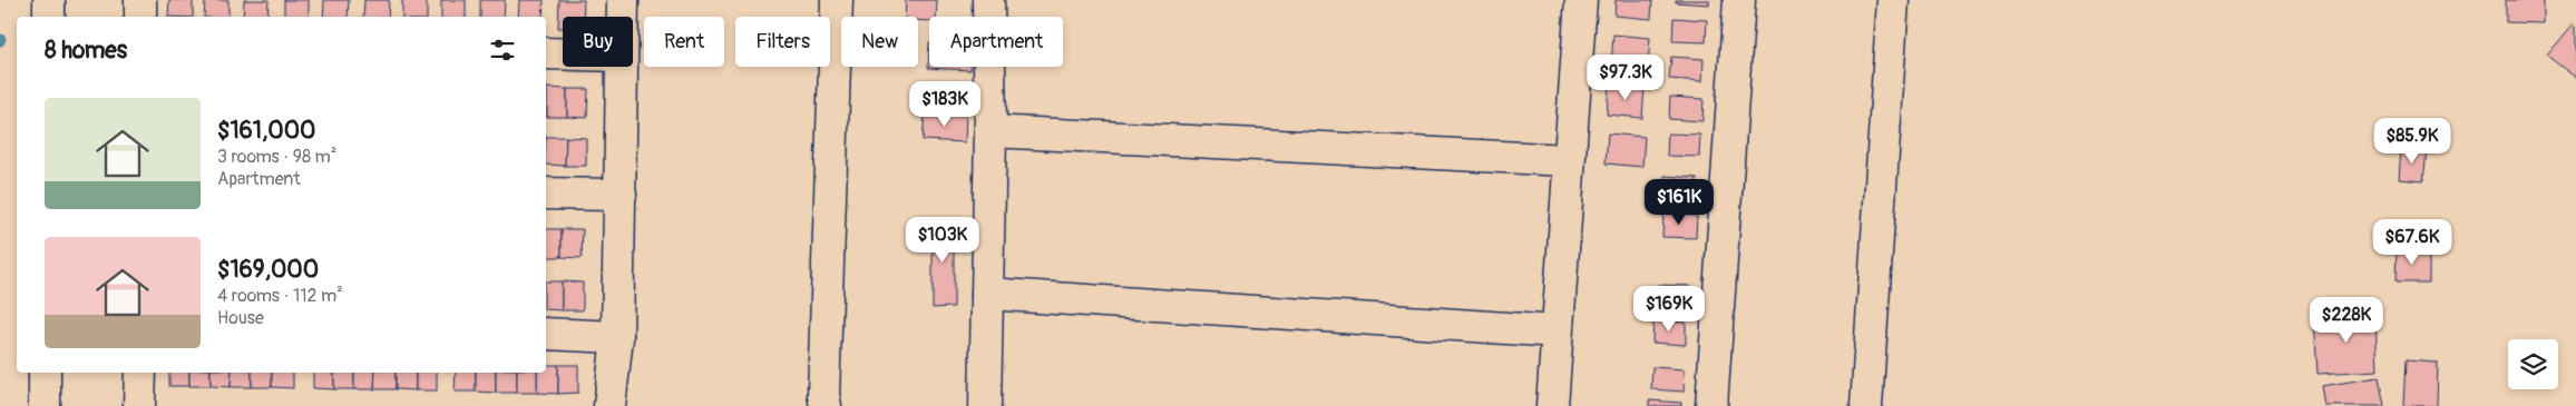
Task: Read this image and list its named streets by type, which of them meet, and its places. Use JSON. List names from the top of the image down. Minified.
{"page":{"chip":["Buy","Rent","Filters","New","Apartment"],"heading":"8 homes","price":["$97.3K","$183K","$85.9K","$161K","$103K","$67.6K","$169K","$228K"],"list":[{"name":"$161,000","note":"3 rooms · 98 m² · Apartment"},{"name":"$169,000","note":"4 rooms · 112 m² · House"}]}}
